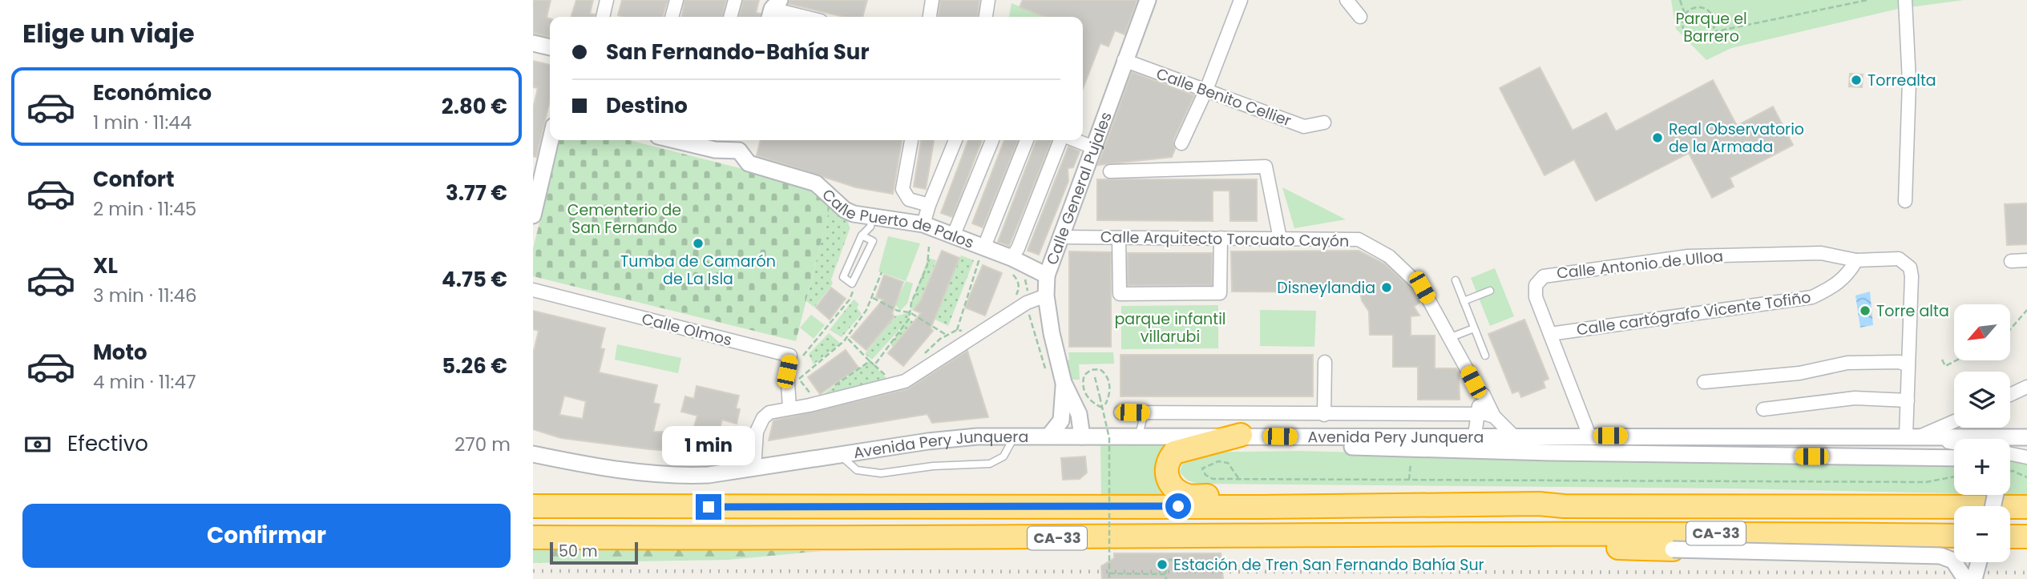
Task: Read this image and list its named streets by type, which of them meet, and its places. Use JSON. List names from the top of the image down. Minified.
{"streets":{"highway":["CA-33"],"street":["Calle Benito Cellier","Calle General Pujales","Calle Puerto de Palos","Calle Arquitecto Torcuato Cayón","Calle Antonio de Ulloa","Calle cartógrafo Vicente Tofiño","Calle Olmos","Avenida Pery Junquera"]},"crossings":[["Calle Benito Cellier","Calle General Pujales"],["Calle General Pujales","Calle Puerto de Palos"],["Calle General Pujales","Calle Arquitecto Torcuato Cayón"],["Calle Arquitecto Torcuato Cayón","Avenida Pery Junquera"],["Calle Antonio de Ulloa","Calle cartógrafo Vicente Tofiño"],["Calle Antonio de Ulloa","Avenida Pery Junquera"]],"parks":["Parque el Barrero","Cementerio de San Fernando","parque infantil villarubi"],"places":["Torrealta","Real Observatorio de la Armada","Tumba de Camarón de La Isla","Disneylandia","Torre alta","Estación de Tren San Fernando Bahía Sur"],"scale_bar":"50 m","north":"bottom left","page":{"heading":"Elige un viaje","banner":["San Fernando-Bahía Sur","Destino"],"list":[{"name":"Económico","note":"1 min · 11:44","value":"2.80 €"},{"name":"Confort","note":"2 min · 11:45","value":"3.77 €"},{"name":"XL","note":"3 min · 11:46","value":"4.75 €"},{"name":"Moto","note":"4 min · 11:47","value":"5.26 €"}],"map_buttons":["+","−"],"pay":["Efectivo","270 m"],"bubble":"1 min","buttons":"Confirmar","scale":"50 m"}}
